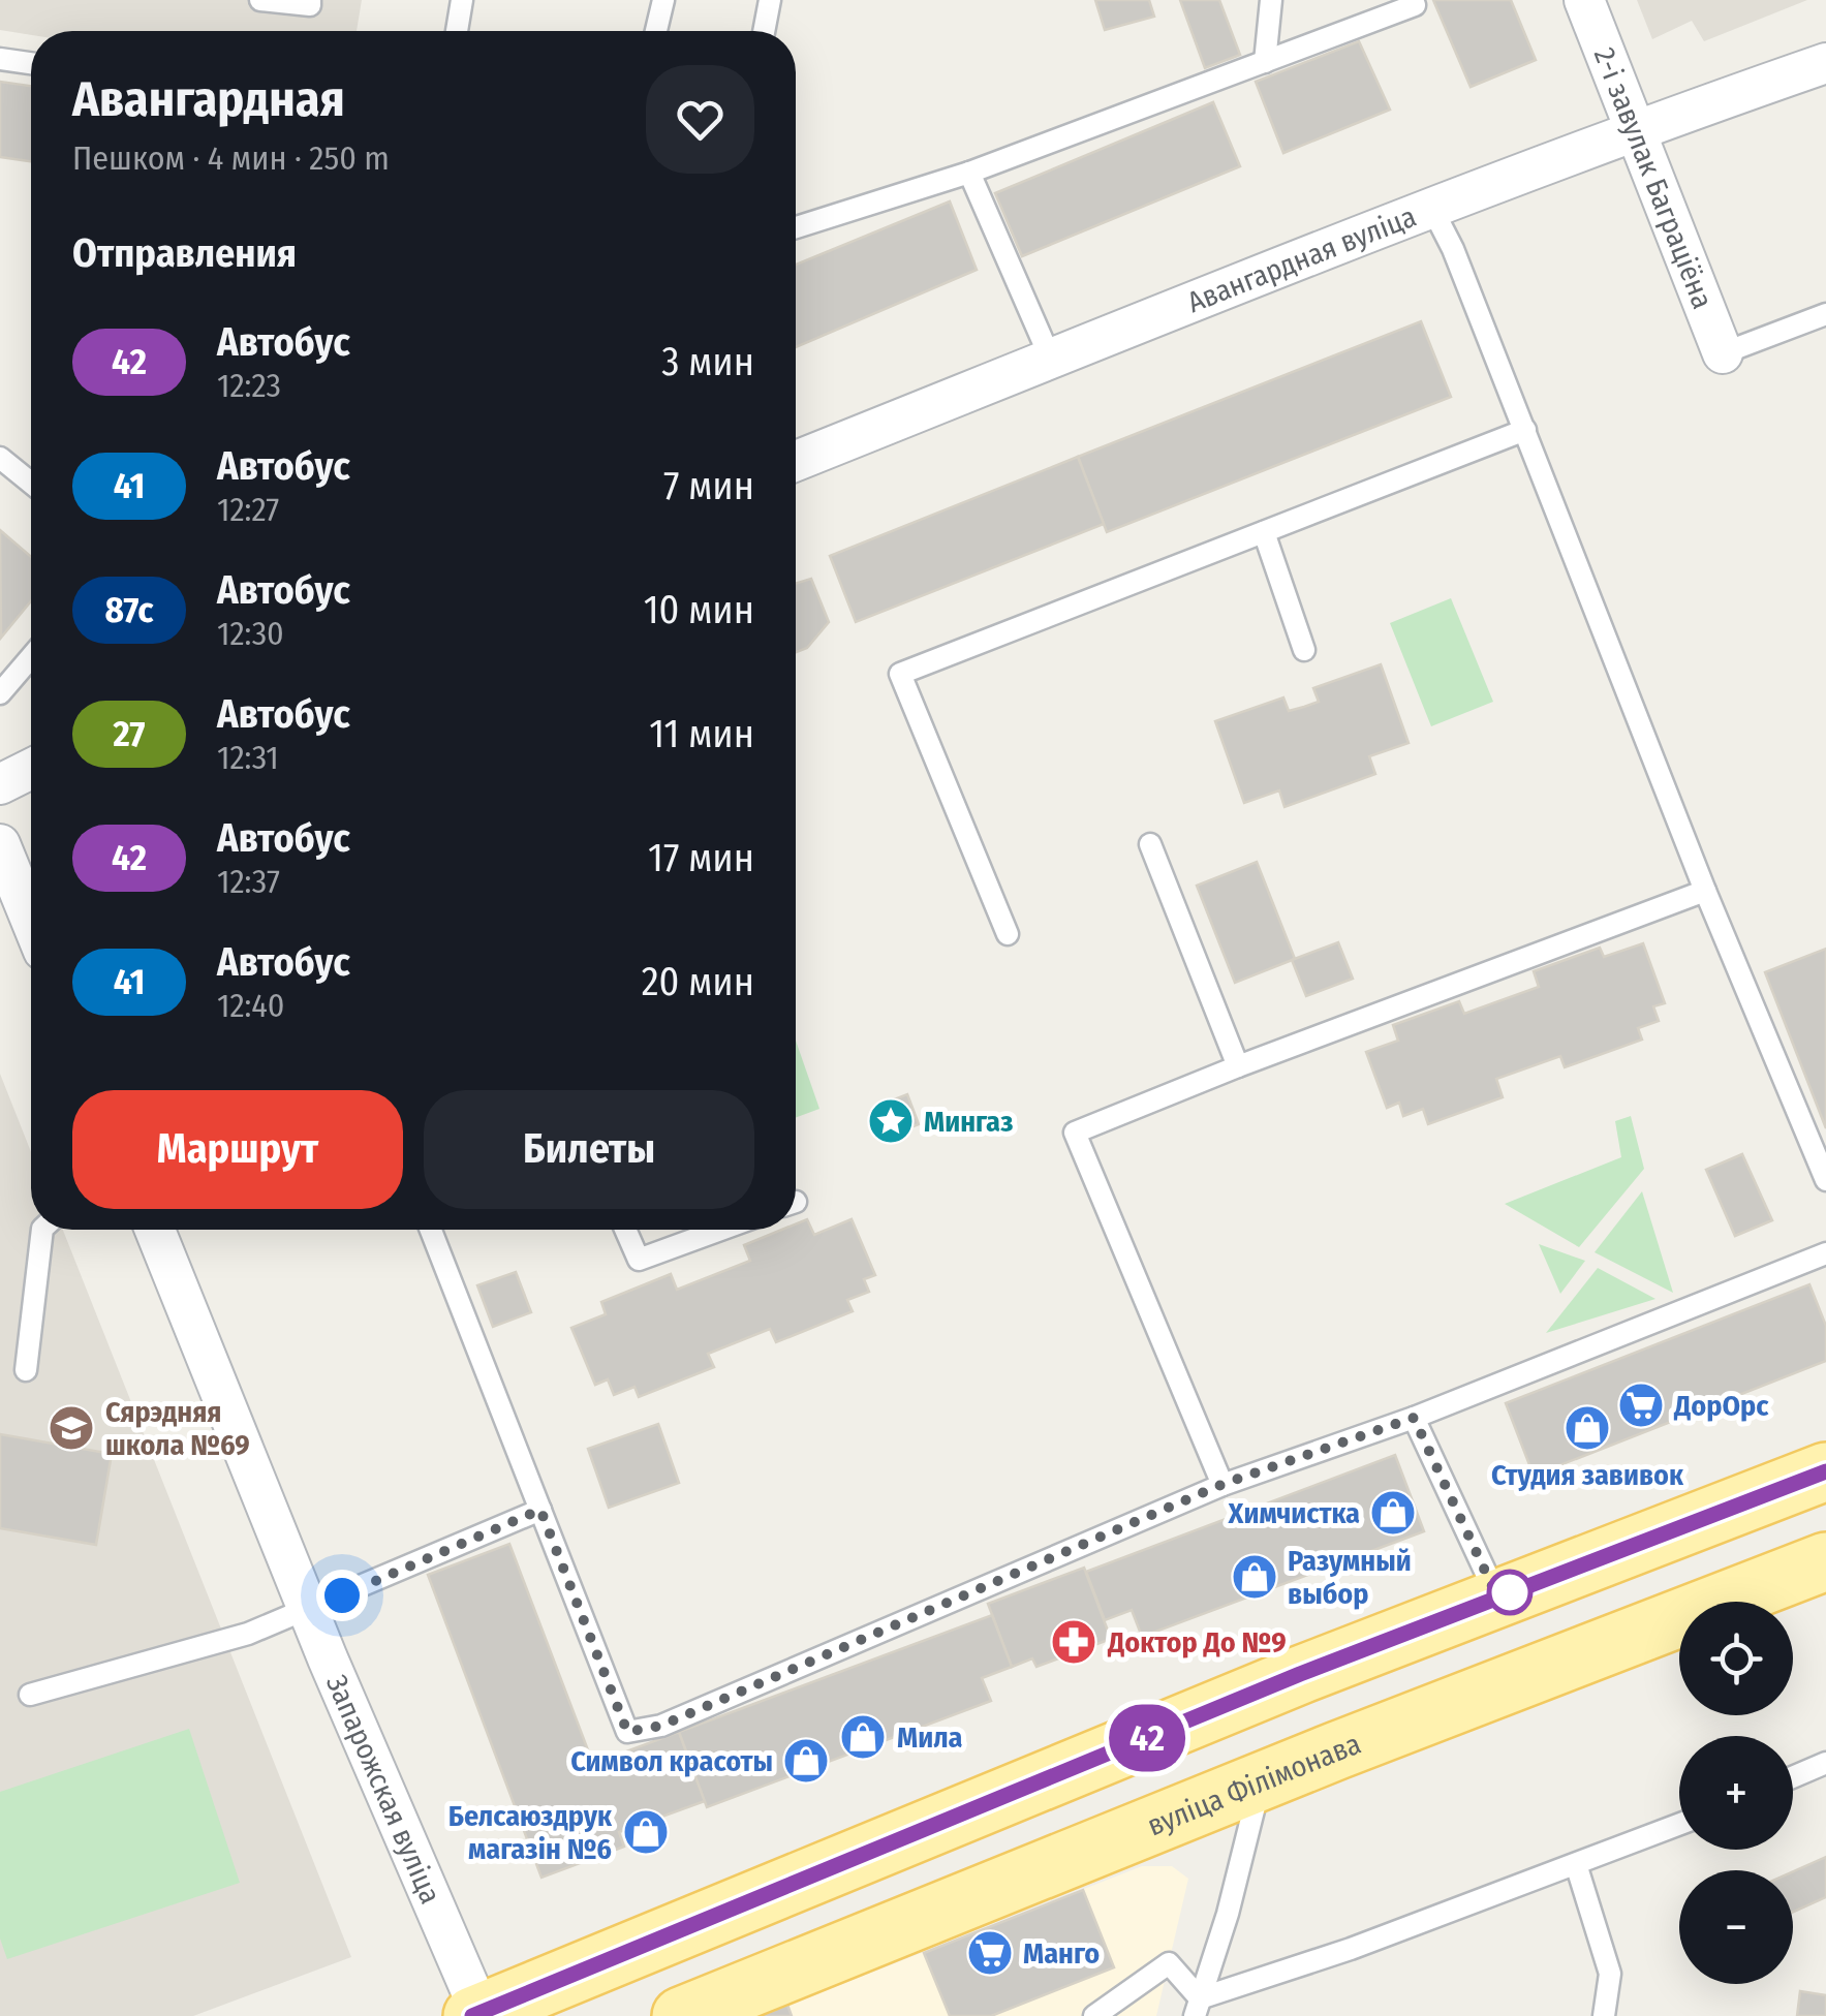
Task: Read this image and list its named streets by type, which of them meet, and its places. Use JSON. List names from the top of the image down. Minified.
{"streets":{"main road":["вуліца Філімонава"],"street":["2-і завулак Баграціёна","Авангардная вуліца","Запарожская вуліца"]},"crossings":[["2-і завулак Баграціёна","Авангардная вуліца"]],"places":{"place":["Мингаз"],"supermarket":["ДорОрс","Манго"],"school or university":["Сярэдняя школа №69"],"shop":["Студия завивок","Химчистка","Разумный выбор","Мила","Символ красоты","Белсаюздрук магазін №6"],"pharmacy":["Доктор До №9"]},"lines":["bus line 42"],"page":{"on_map":"42","heading":[["Авангардная","Пешком · 4 мин · 250 m"],"Отправления"],"list":[{"mark":"42","name":"Автобус","note":"12:23","value":"3 мин"},{"mark":"41","name":"Автобус","note":"12:27","value":"7 мин"},{"mark":"87с","name":"Автобус","note":"12:30","value":"10 мин"},{"mark":"27","name":"Автобус","note":"12:31","value":"11 мин"},{"mark":"42","name":"Автобус","note":"12:37","value":"17 мин"},{"mark":"41","name":"Автобус","note":"12:40","value":"20 мин"}],"buttons":["Маршрут","Билеты"],"map_buttons":["+","−"]}}
